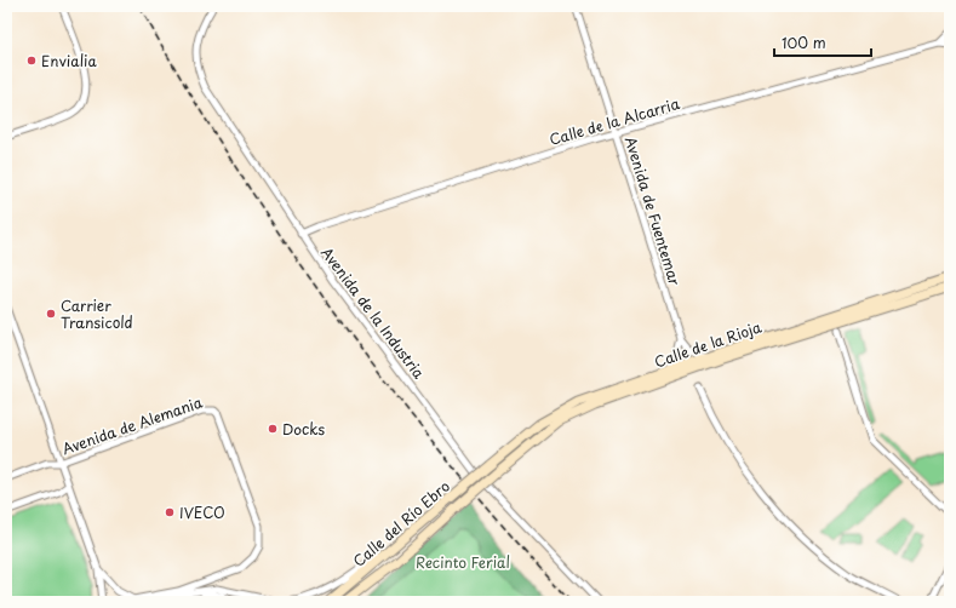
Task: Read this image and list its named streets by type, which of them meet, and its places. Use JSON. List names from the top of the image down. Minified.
{"streets":{"main road":["Calle de la Rioja","Calle del Río Ebro"],"street":["Calle de la Alcarria","Avenida de Fuentemar","Avenida de la Industria","Avenida de Alemania"]},"crossings":[["Calle de la Alcarria","Avenida de Fuentemar"],["Calle de la Alcarria","Avenida de la Industria"],["Calle de la Rioja","Calle del Río Ebro"]],"parks":["Recinto Ferial"],"places":["Envialia","Carrier Transicold","Docks","IVECO"],"scale_bar":"100 m"}
